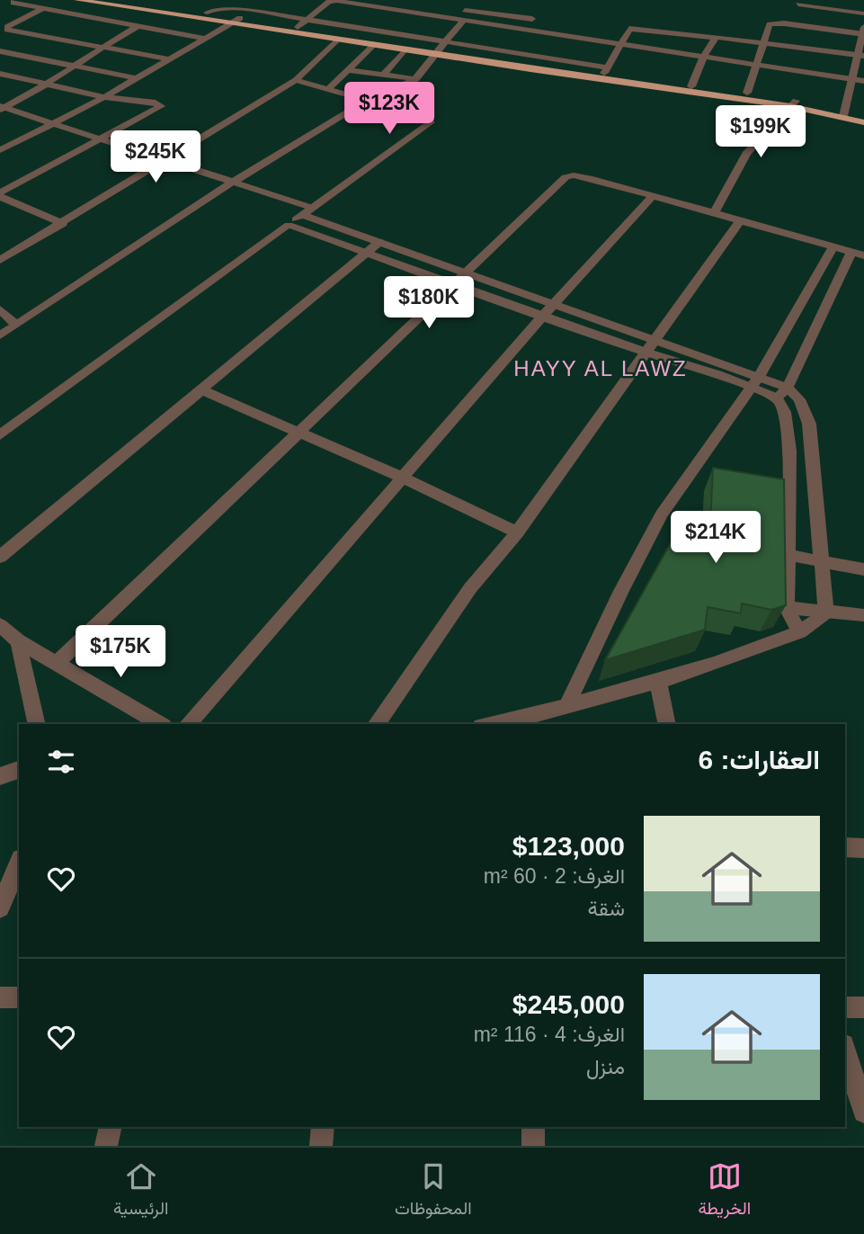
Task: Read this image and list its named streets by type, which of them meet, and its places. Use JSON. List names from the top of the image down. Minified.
{"districts":["HAYY AL LAWZ"],"page":{"price":["$123K","$199K","$245K","$180K","$214K","$175K"],"heading":"العقارات: 6","list":[{"name":"$123,000","note":"الغرف: 2 · 60 m² · شقة"},{"name":"$245,000","note":"الغرف: 4 · 116 m² · منزل"}],"tabs":["الخريطة","المحفوظات","الرئيسية"]}}
